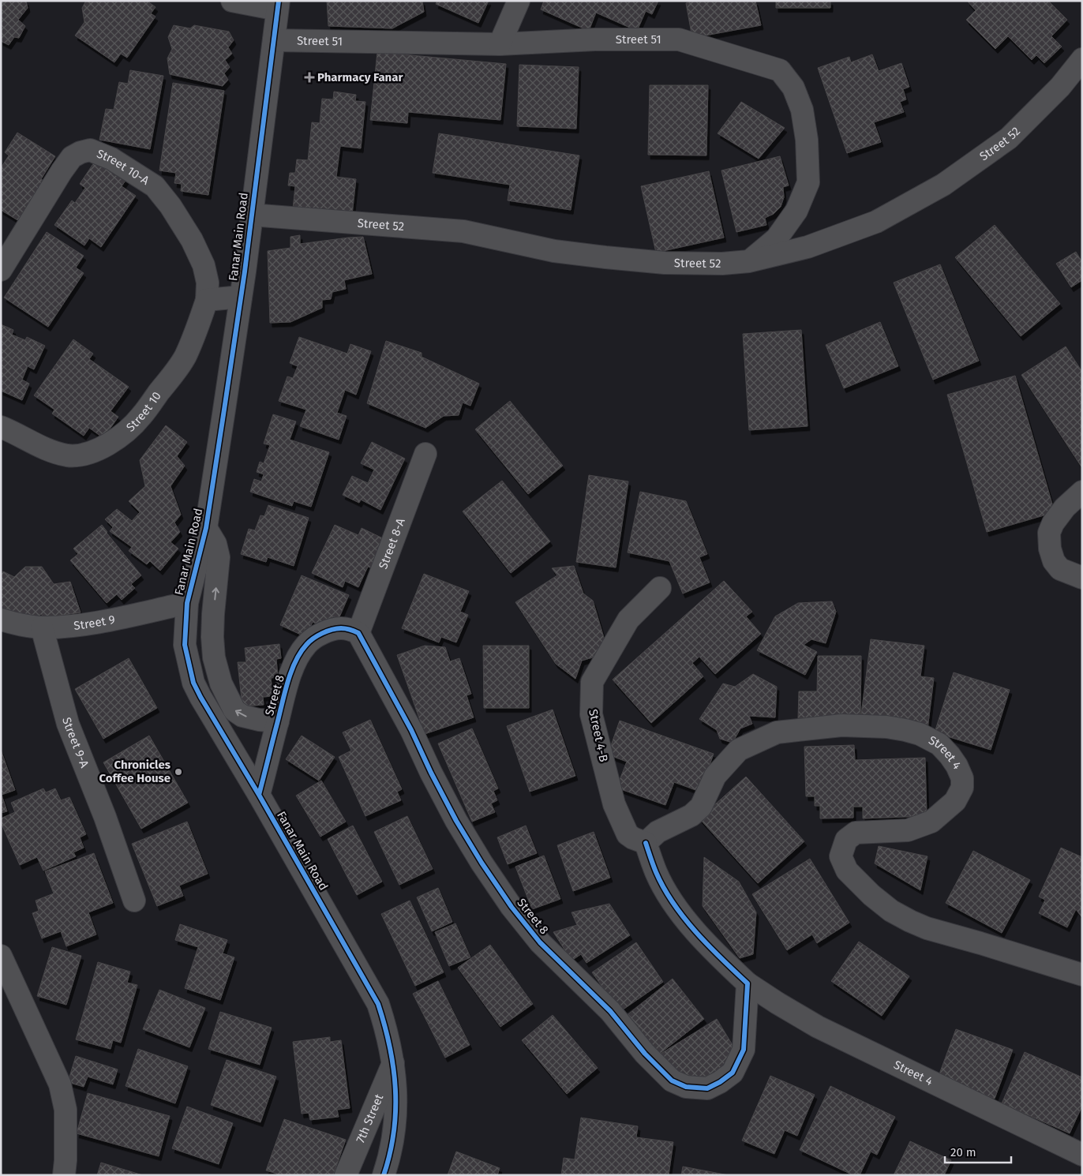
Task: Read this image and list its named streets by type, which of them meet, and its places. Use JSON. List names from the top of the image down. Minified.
{"streets":{"street":["Street 51","Street 52","Street 10-A","Fanar Main Road","Street 10","Street 8-A","Street 9","Street 8","Street 4-B","Street 9-A","Street 4","7th Street"]},"crossings":[["Street 51","Street 52"],["Street 51","Fanar Main Road"],["Street 52","Fanar Main Road"],["Street 10-A","Street 10"],["Fanar Main Road","Street 9"],["Fanar Main Road","Street 8"],["Fanar Main Road","7th Street"],["Street 8-A","Street 8"],["Street 9","Street 9-A"],["Street 8","Street 4"],["Street 4-B","Street 4"]],"places":{"health":["Pharmacy Fanar"],"other":["Chronicles Coffee House"]},"scale_bar":"20 m"}
